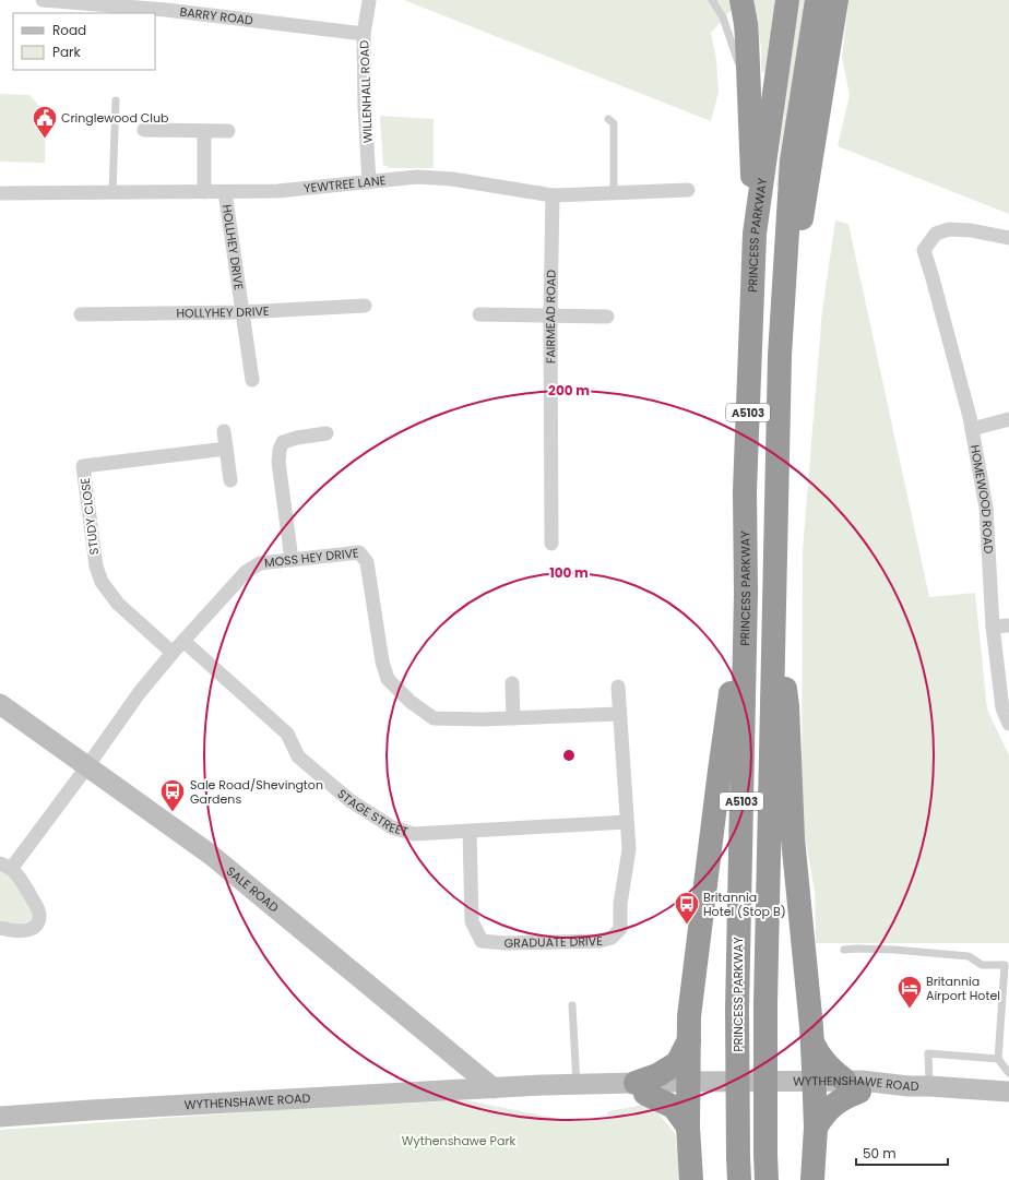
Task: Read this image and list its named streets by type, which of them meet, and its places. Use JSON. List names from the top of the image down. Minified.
{"streets":{"highway":["PRINCESS PARKWAY","A5103"],"main road":["SALE ROAD","WYTHENSHAWE ROAD"],"street":["BARRY ROAD","WILLENHALL ROAD","YEWTREE LANE","HOLLHEY DRIVE","HOLLYHEY DRIVE","FAIRMEAD ROAD","HOMEWOOD ROAD","STUDY CLOSE","MOSS HEY DRIVE","STAGE STREET","GRADUATE DRIVE"]},"crossings":[["BARRY ROAD","WILLENHALL ROAD"],["WILLENHALL ROAD","YEWTREE LANE"],["YEWTREE LANE","HOLLHEY DRIVE"],["YEWTREE LANE","FAIRMEAD ROAD"],["HOLLHEY DRIVE","HOLLYHEY DRIVE"],["STUDY CLOSE","MOSS HEY DRIVE"],["MOSS HEY DRIVE","STAGE STREET"],["MOSS HEY DRIVE","SALE ROAD"],["MOSS HEY DRIVE","GRADUATE DRIVE"],["STAGE STREET","GRADUATE DRIVE"],["SALE ROAD","WYTHENSHAWE ROAD"]],"parks":["Wythenshawe Park"],"places":{"public building":["Cringlewood Club"],"bus stop":["Sale Road/Shevington Gardens","Britannia Hotel (Stop B)"],"hotel":["Britannia Airport Hotel"]},"legend":["Road","Park"],"scale_bar":"50 m","rings":["200 m","100 m"]}
